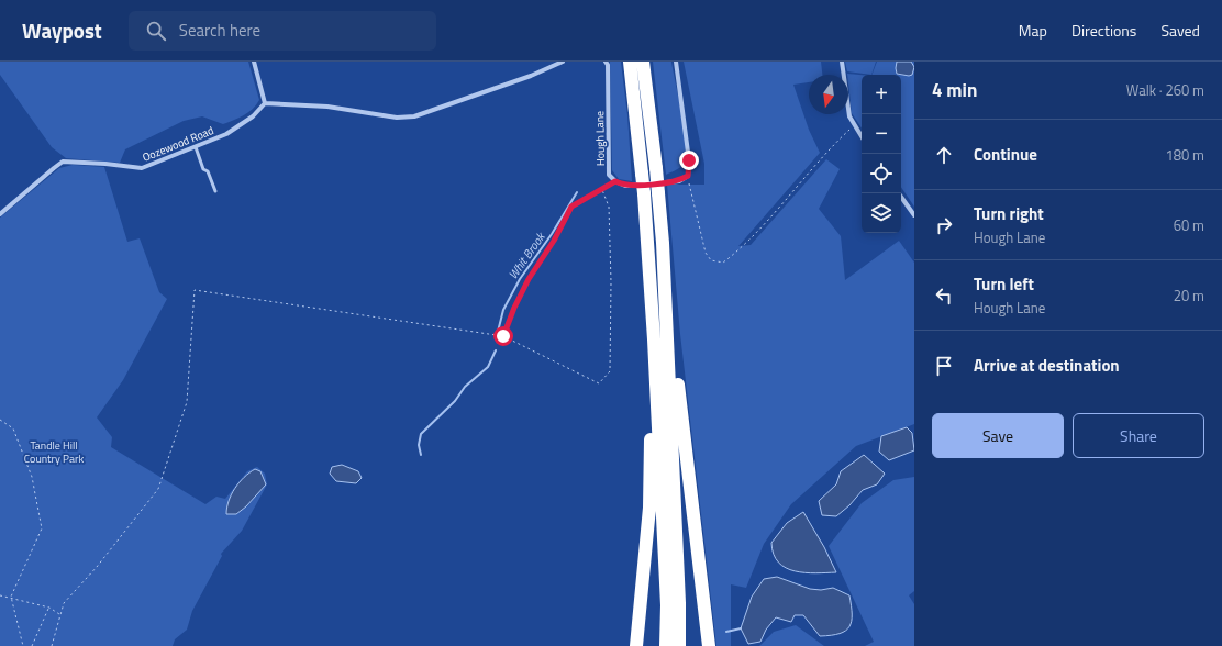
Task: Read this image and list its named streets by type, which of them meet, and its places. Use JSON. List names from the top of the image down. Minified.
{"streets":{"street":["Hough Lane","Oozewood Road"]},"water":["Whit Brook"],"parks":["Tandle Hill Country Park"],"north":"bottom","page":{"header":"Waypost","search":"Search here","nav":["Map","Directions","Saved"],"heading":["4 min","Walk · 260 m"],"map_buttons":["+","−"],"list":[["Continue","180 m"],["Turn right","Hough Lane","60 m"],["Turn left","Hough Lane","20 m"],"Arrive at destination"],"buttons":["Save","Share"]}}
